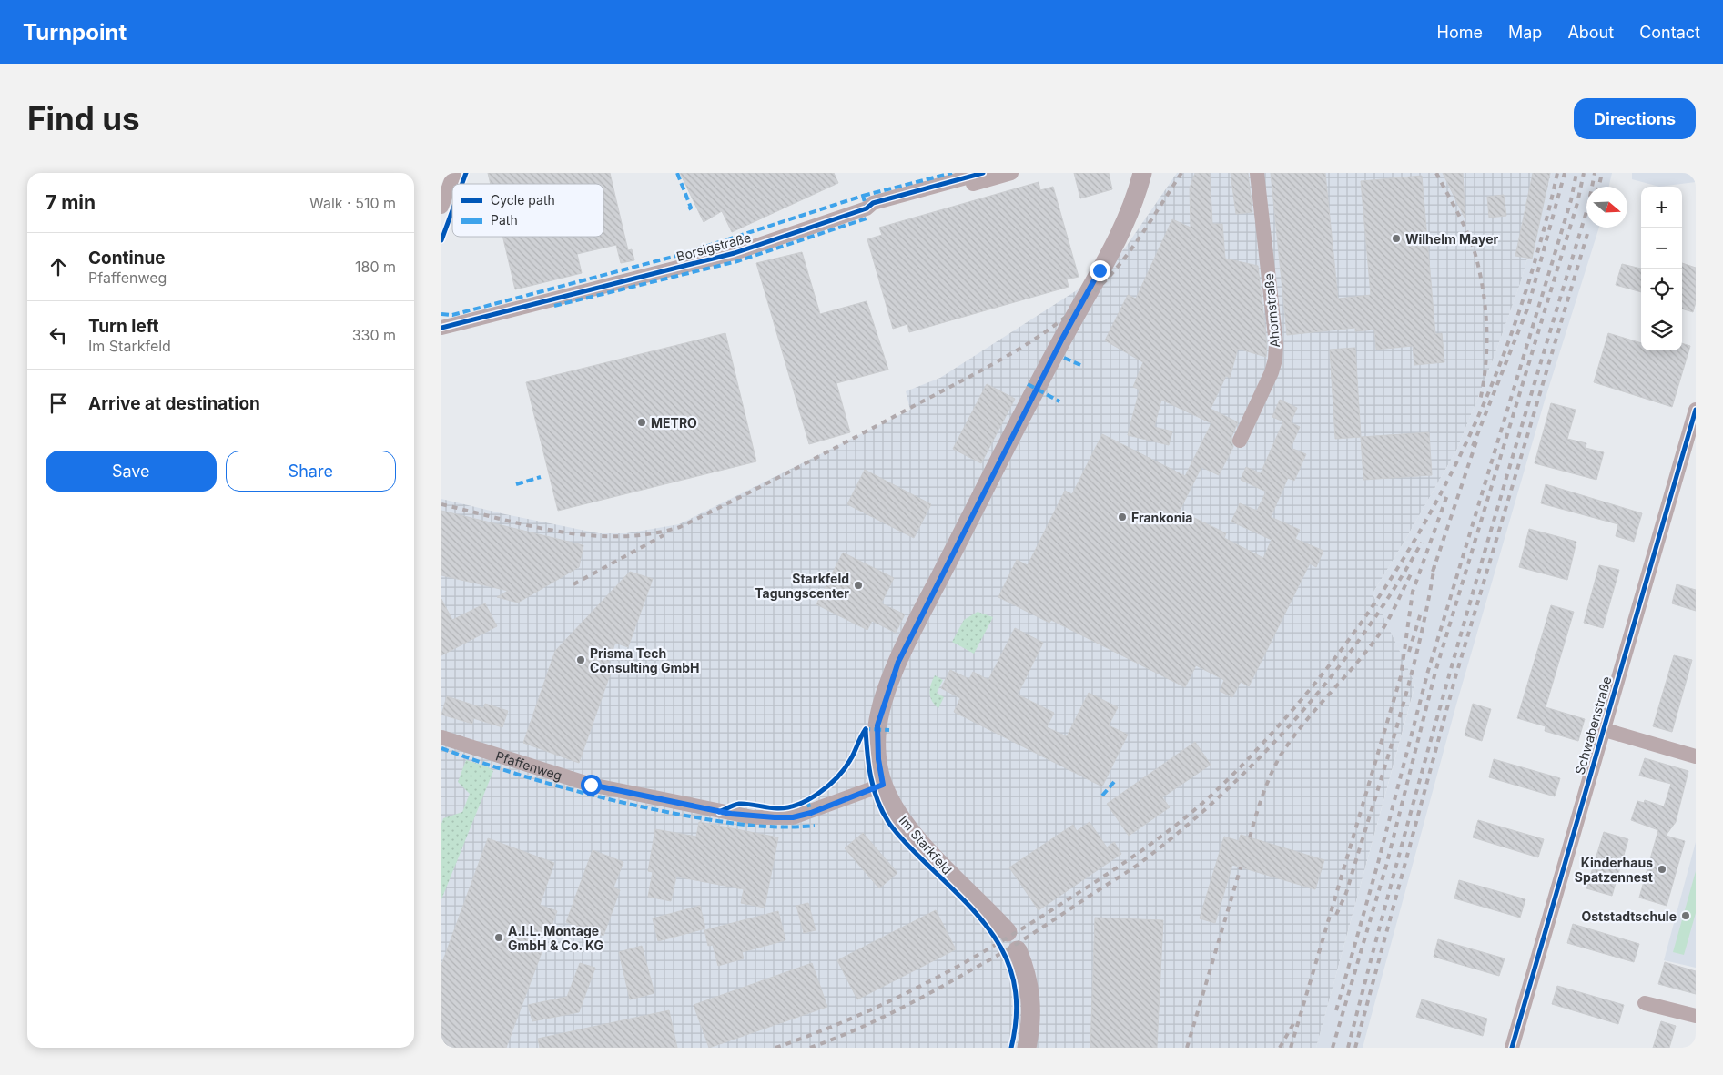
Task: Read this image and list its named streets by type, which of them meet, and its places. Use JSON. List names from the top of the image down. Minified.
{"streets":{"main road":["Im Starkfeld"],"street":["Borsigstraße","Ahornstraße","Schwabenstraße","Pfaffenweg"]},"crossings":[["Pfaffenweg","Im Starkfeld"]],"places":["Wilhelm Mayer","METRO","Frankonia","Starkfeld Tagungscenter","Prisma Tech Consulting GmbH","Kinderhaus Spatzennest","Oststadtschule","A.I.L. Montage GmbH & Co. KG"],"legend":["Cycle path","Path"],"north":"right","page":{"header":"Turnpoint","nav":["Home","Map","About","Contact"],"buttons":["Directions",["Save","Share"]],"title":"Find us","heading":["7 min","Walk · 510 m"],"map_buttons":["+","−"],"list":[["Continue","Pfaffenweg","180 m"],["Turn left","Im Starkfeld","330 m"],"Arrive at destination"]}}
